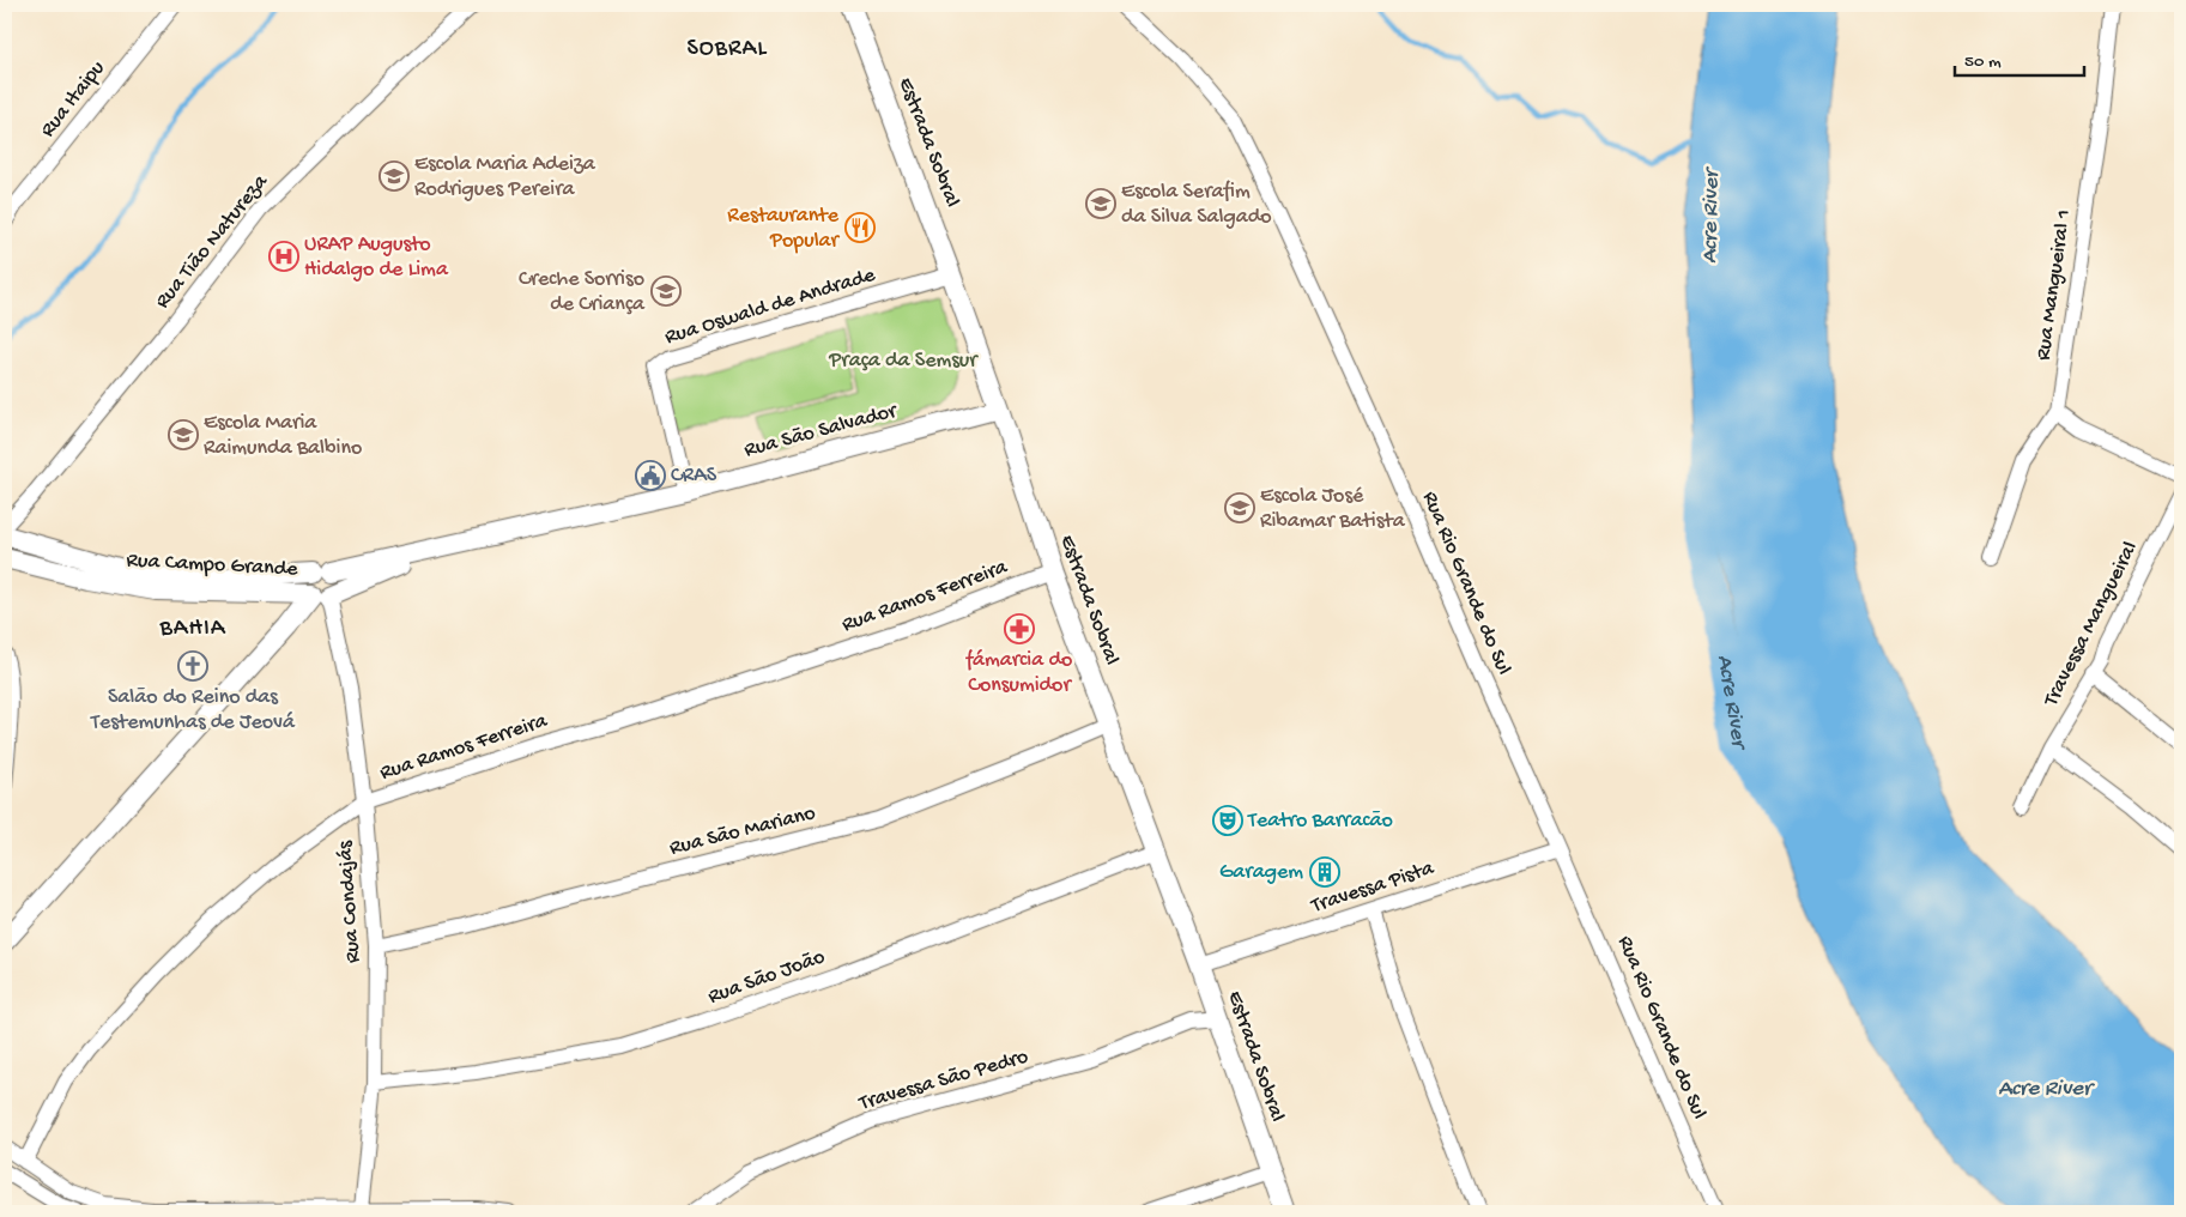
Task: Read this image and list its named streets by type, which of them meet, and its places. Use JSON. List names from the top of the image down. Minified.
{"streets":{"street":["Rua Itaipu","Estrada Sobral","Rua Tião Natureza","Rua Mangueiral 1","Rua Oswald de Andrade","Rua São Salvador","Rua Campo Grande","Rua Rio Grande do Sul","Rua Ramos Ferreira","Travessa Mangueiral","Rua São Mariano","Travessa Pista","Rua Condajás","Rua São João","Travessa São Pedro"]},"crossings":[["Estrada Sobral","Rua Oswald de Andrade"],["Estrada Sobral","Rua São Salvador"],["Estrada Sobral","Rua Ramos Ferreira"],["Estrada Sobral","Rua São Mariano"],["Estrada Sobral","Travessa Pista"],["Estrada Sobral","Rua São João"],["Estrada Sobral","Travessa São Pedro"],["Rua Oswald de Andrade","Rua São Salvador"],["Rua São Salvador","Rua Campo Grande"],["Rua Campo Grande","Rua Condajás"],["Rua Rio Grande do Sul","Travessa Pista"],["Rua Ramos Ferreira","Rua Condajás"],["Rua São Mariano","Rua Condajás"],["Rua Condajás","Rua São João"]],"districts":["SOBRAL","BAHIA"],"water":["Acre River"],"parks":["Praça da Semsur"],"places":{"school or university":["Escola Maria Adeiza Rodrigues Pereira","Escola Serafim da Silva Salgado","Creche Sorriso de Criança","Escola Maria Raimunda Balbino","Escola José Ribamar Batista"],"restaurant":["Restaurante Popular"],"hospital":["URAP Augusto Hidalgo de Lima"],"public building":["CRAS"],"pharmacy":["fámarcia do Consumidor"],"church":["Salão do Reino das Testemunhas de Jeová"],"theatre":["Teatro Barracão"],"building":["Garagem"]},"scale_bar":"50 m"}
